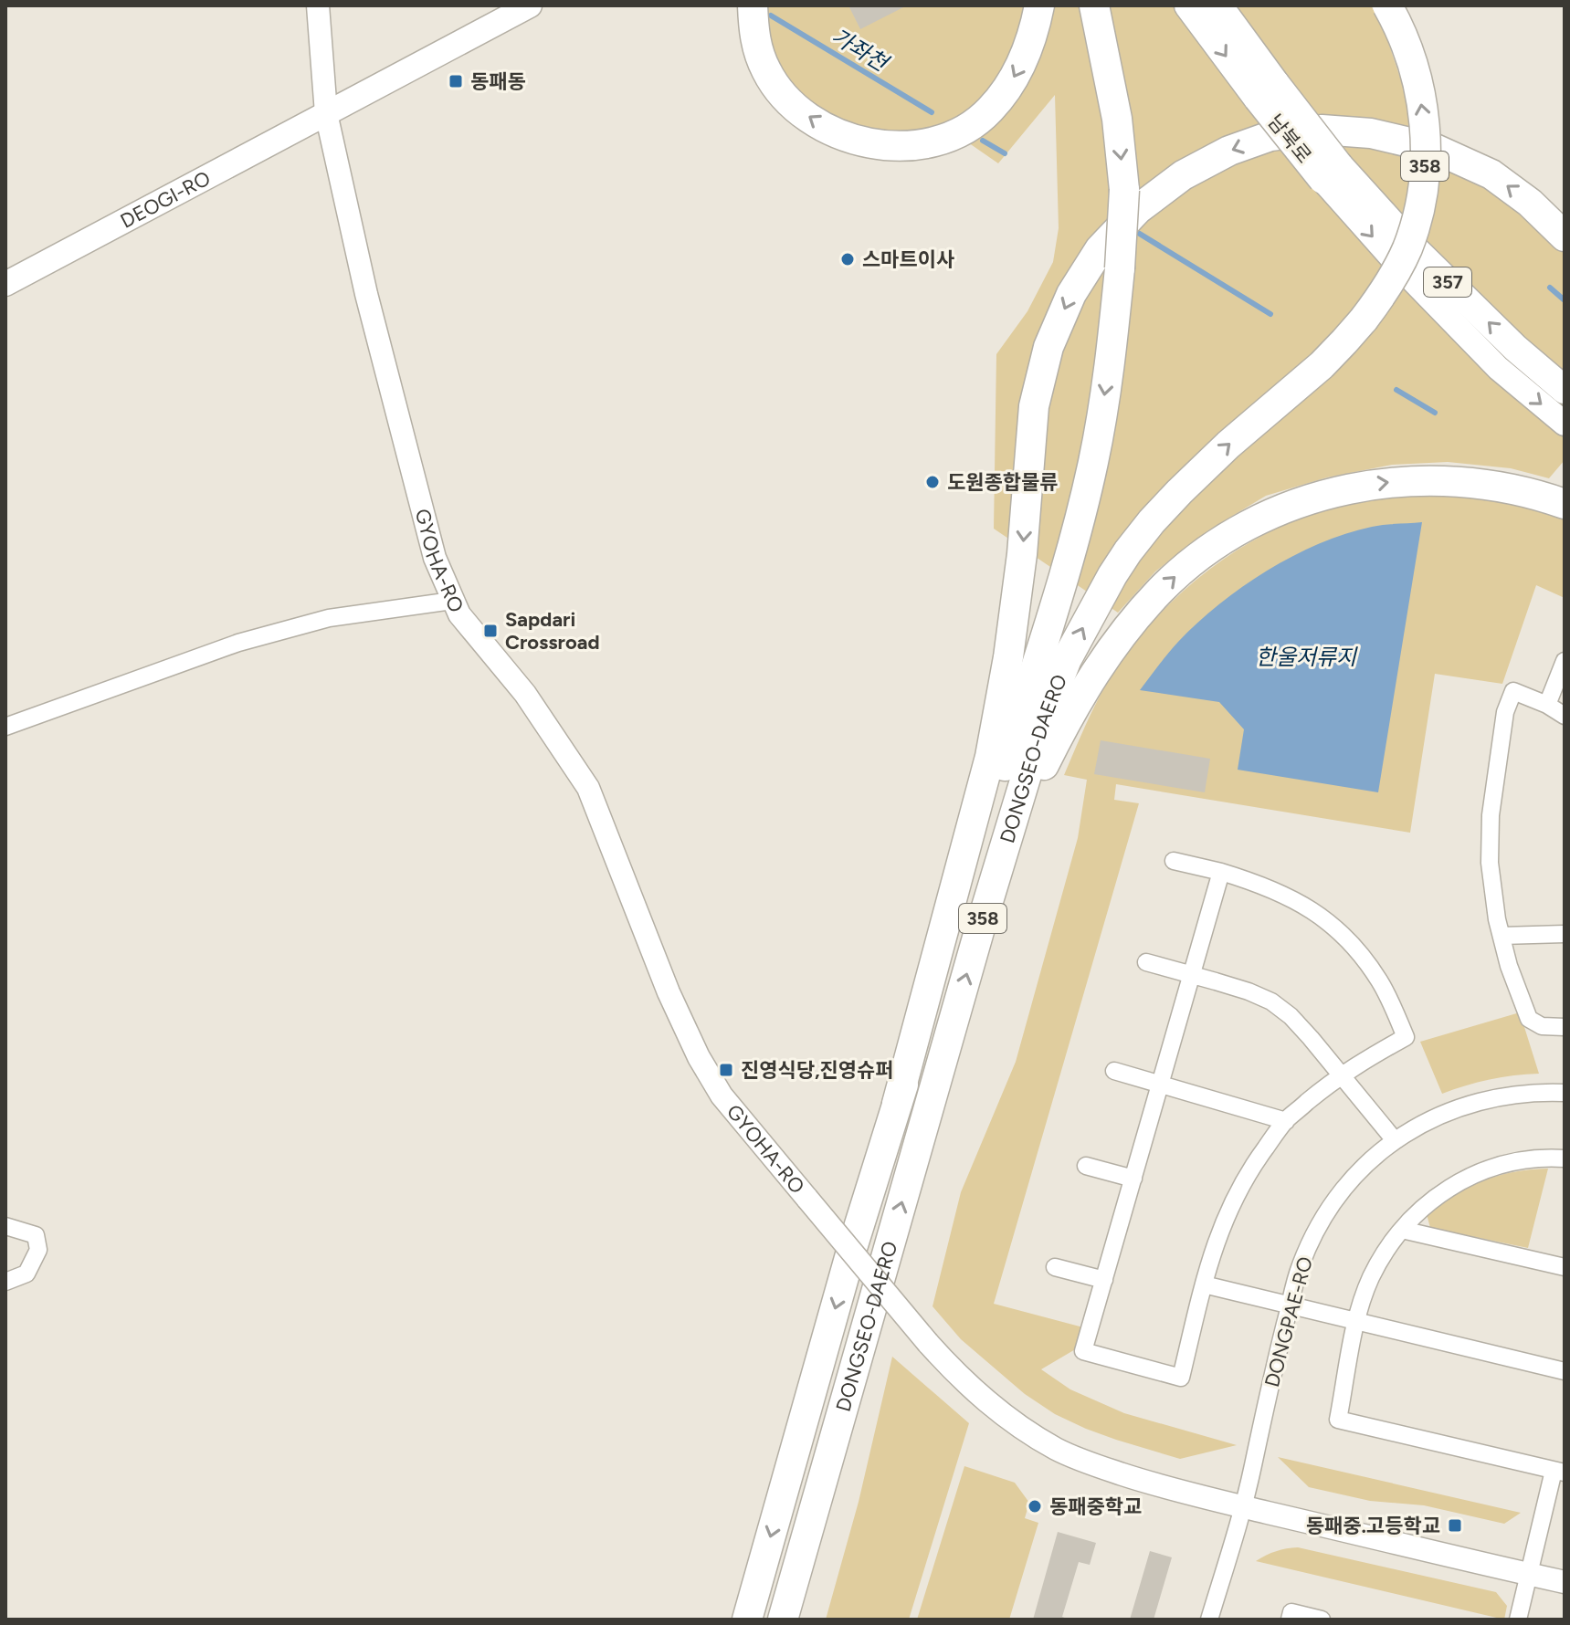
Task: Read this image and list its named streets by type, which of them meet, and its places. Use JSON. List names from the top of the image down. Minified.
{"streets":{"highway":["358","DONGSEO-DAERO"],"main road":["남북로","DEOGI-RO","357"],"street":["GYOHA-RO","DONGPAE-RO"]},"crossings":[["남북로","357"],["DEOGI-RO","GYOHA-RO"],["GYOHA-RO","DONGPAE-RO"]],"water":["가좌천","한울저류지"],"places":{"transit":["동패동","Sapdari Crossroad","진영식당,진영슈퍼","동패중.고등학교"],"other":["스마트이사","도원종합물류","동패중학교"]}}
